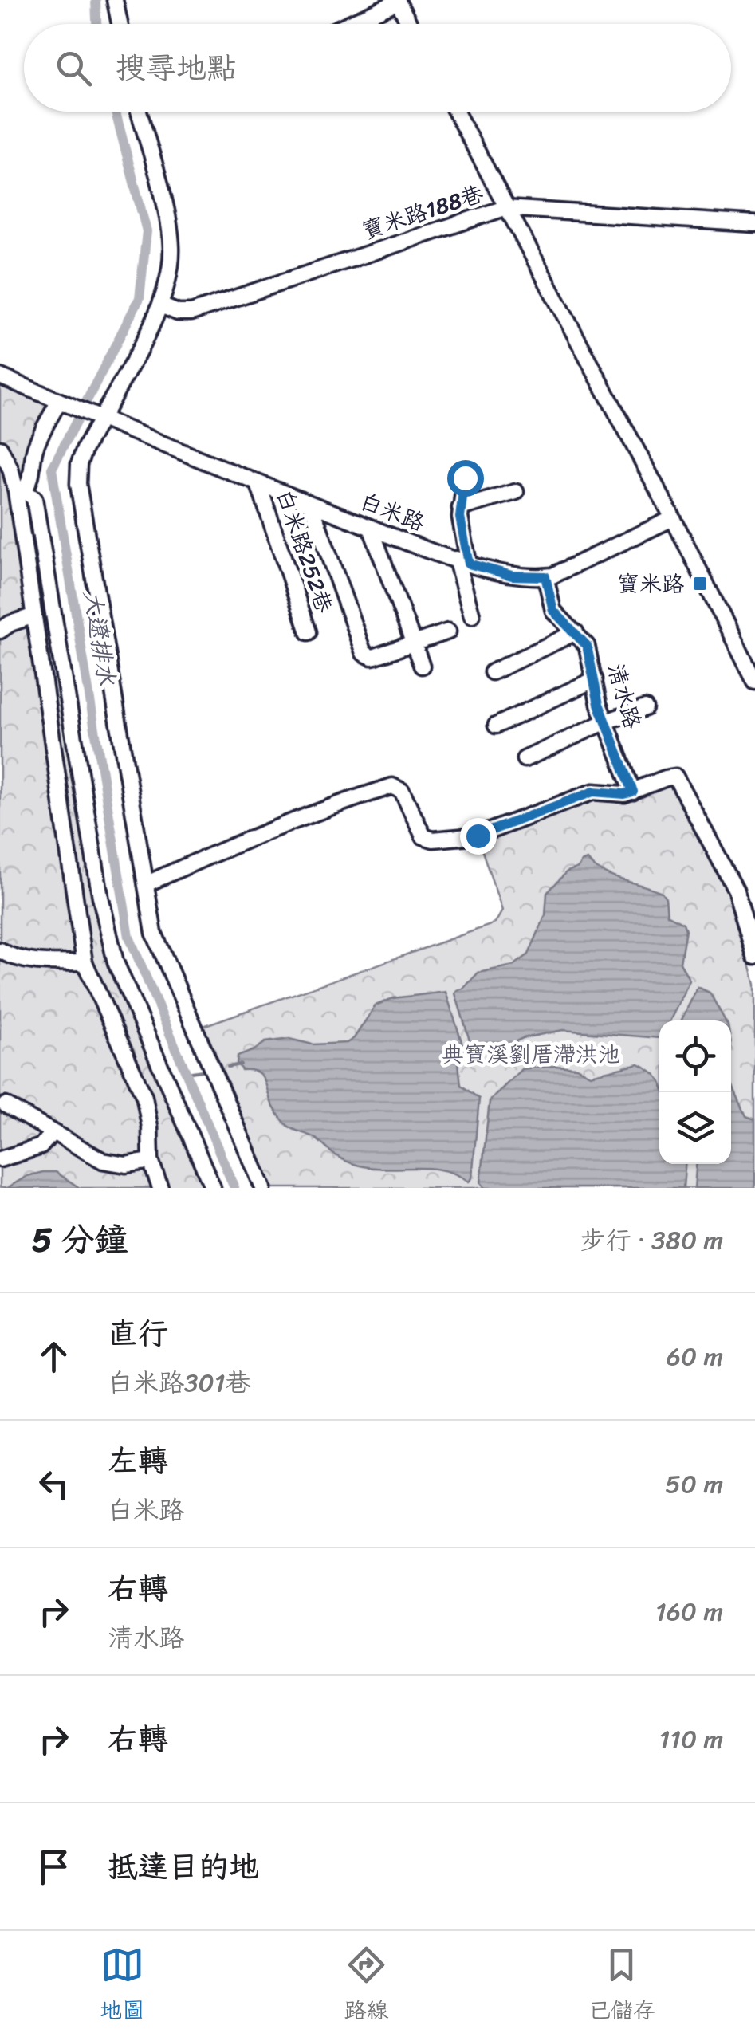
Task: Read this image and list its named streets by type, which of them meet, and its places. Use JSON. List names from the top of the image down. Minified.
{"streets":{"street":["寶米路188巷","白米路","白米路252巷","清水路"]},"crossings":[["白米路","白米路252巷"],["白米路","清水路"]],"water":["大遼排水"],"parks":["典寶溪劉厝滯洪池"],"places":{"transit":["寶米路"]},"page":{"search":"搜尋地點","heading":["5 分鐘","步行 · 380 m"],"list":[["直行","白米路301巷","60 m"],["左轉","白米路","50 m"],["右轉","清水路","160 m"],["右轉","110 m"],"抵達目的地"],"nav":["地圖","路線","已儲存"]}}
